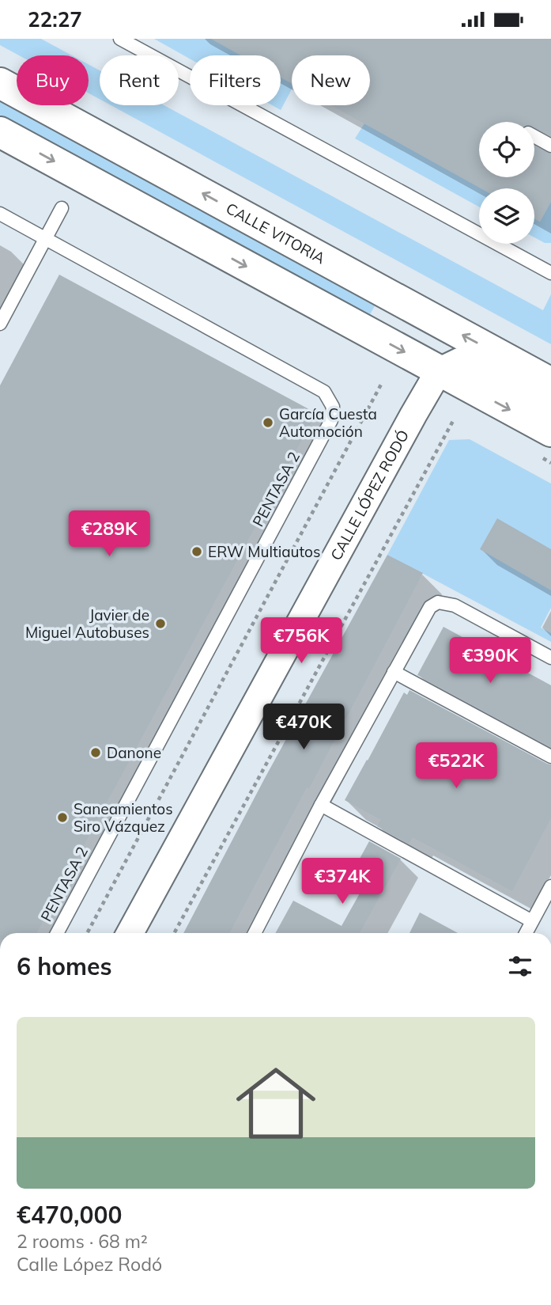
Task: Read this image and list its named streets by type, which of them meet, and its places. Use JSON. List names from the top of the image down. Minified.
{"streets":{"highway":["CALLE VITORIA"],"street":["CALLE LÓPEZ RODÓ"],"lane":["PENTASA 2"]},"places":["García Cuesta Automoción","ERW Multiautos","Javier de Miguel Autobuses","Danone","Saneamientos Siro Vázquez"],"page":{"status":"22:27","chip":["Buy","Rent","Filters","New"],"price":["€289K","€756K","€390K","€470K","€522K","€374K"],"heading":"6 homes","list":[{"name":"€470,000","note":"2 rooms · 68 m² · Calle López Rodó"}]}}
